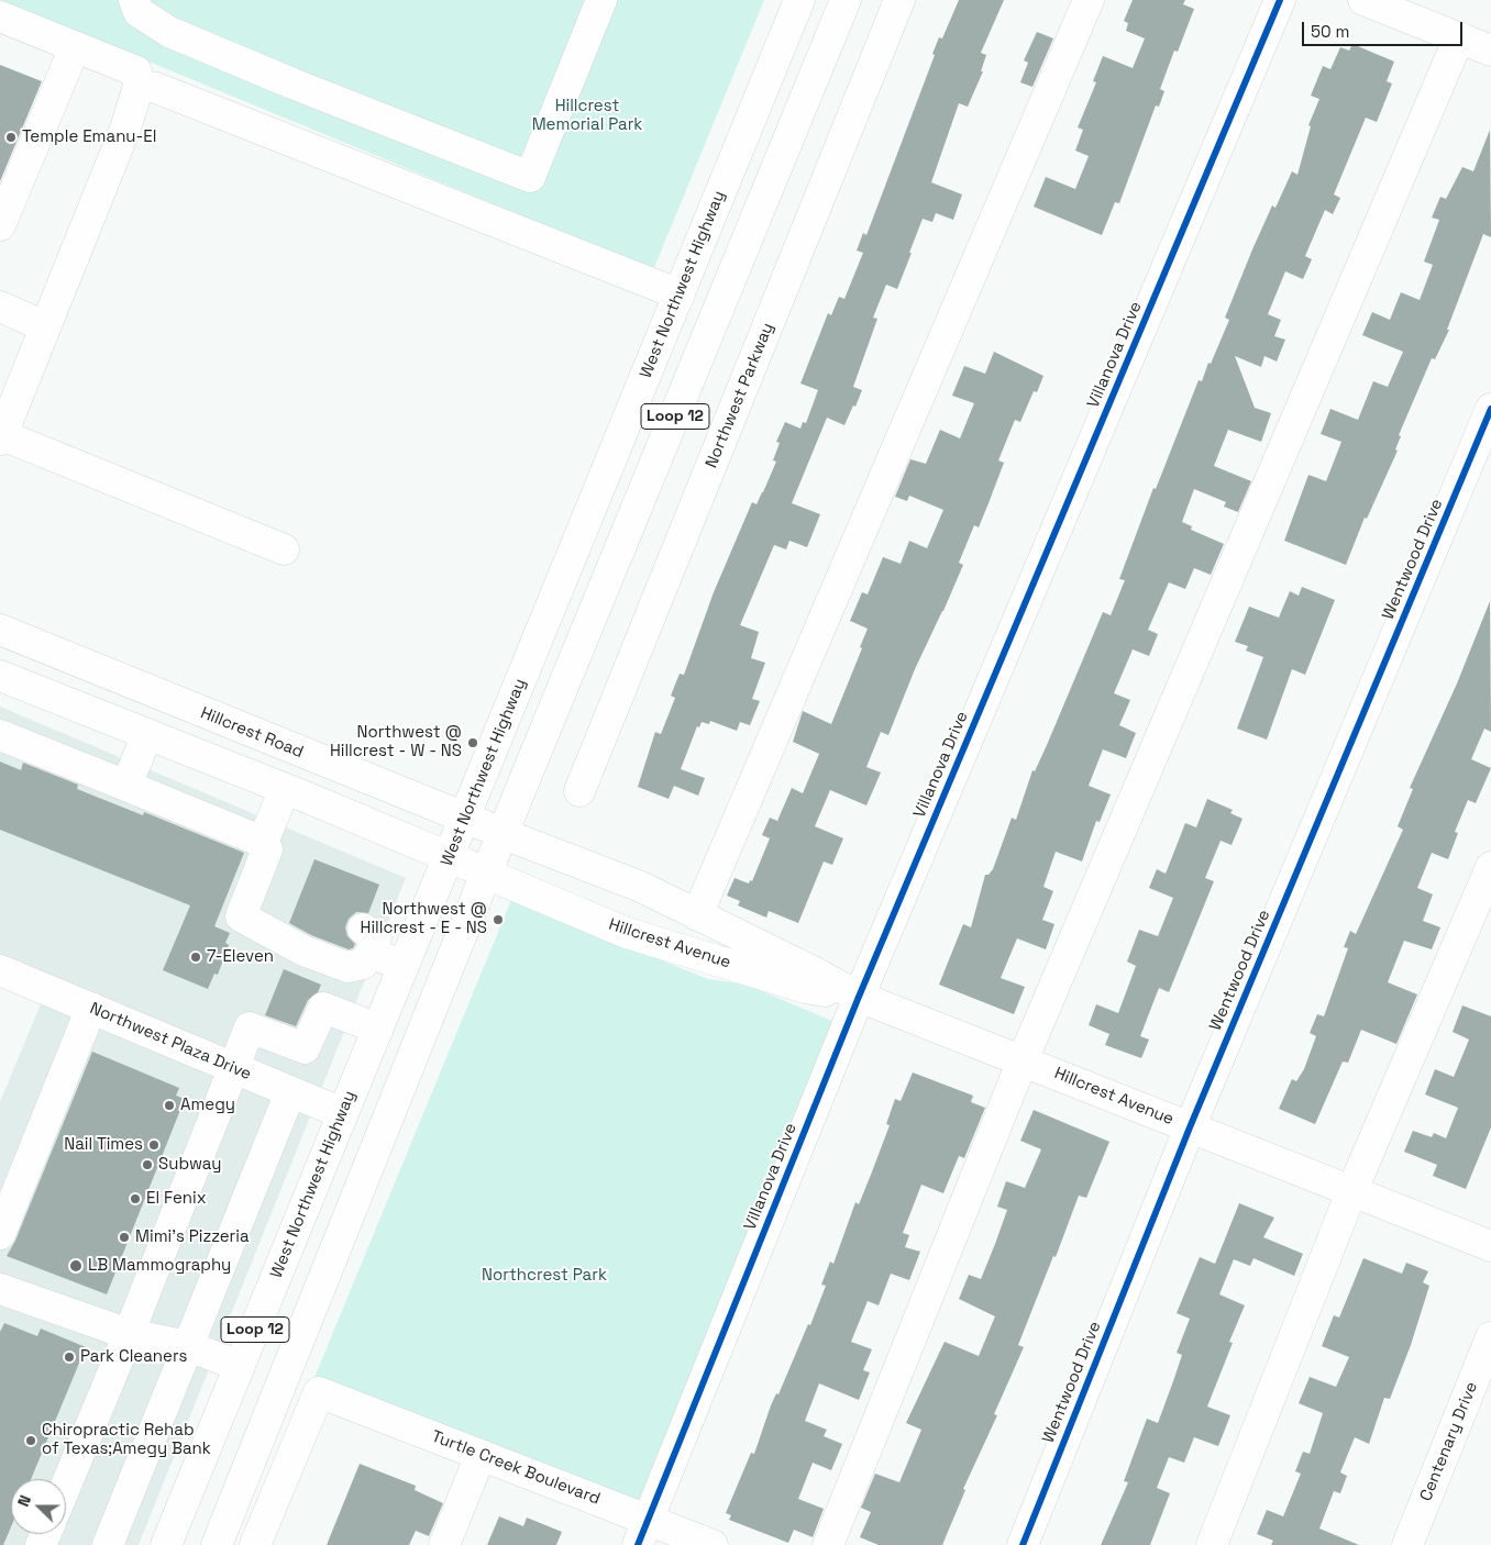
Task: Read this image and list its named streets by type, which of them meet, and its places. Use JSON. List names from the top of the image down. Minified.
{"streets":{"street":["West Northwest Highway","Villanova Drive","Northwest Parkway","Loop 12","Wentwood Drive","Hillcrest Road","Hillcrest Avenue","Northwest Plaza Drive","Centenary Drive","Turtle Creek Boulevard"]},"crossings":[["West Northwest Highway","Hillcrest Road"],["West Northwest Highway","Northwest Plaza Drive"],["Villanova Drive","Hillcrest Avenue"],["Villanova Drive","Turtle Creek Boulevard"],["Loop 12","Hillcrest Road"],["Loop 12","Hillcrest Avenue"],["Wentwood Drive","Hillcrest Avenue"],["Hillcrest Road","Hillcrest Avenue"]],"parks":["Hillcrest Memorial Park","Northcrest Park"],"places":["Temple Emanu-El","Northwest @ Hillcrest - W - NS","Northwest @ Hillcrest - E - NS","7-Eleven","Amegy","Nail Times","Subway","El Fenix","Mimi's Pizzeria","LB Mammography","Park Cleaners","Chiropractic Rehab of Texas;Amegy Bank"],"scale_bar":"50 m","north":"left"}
